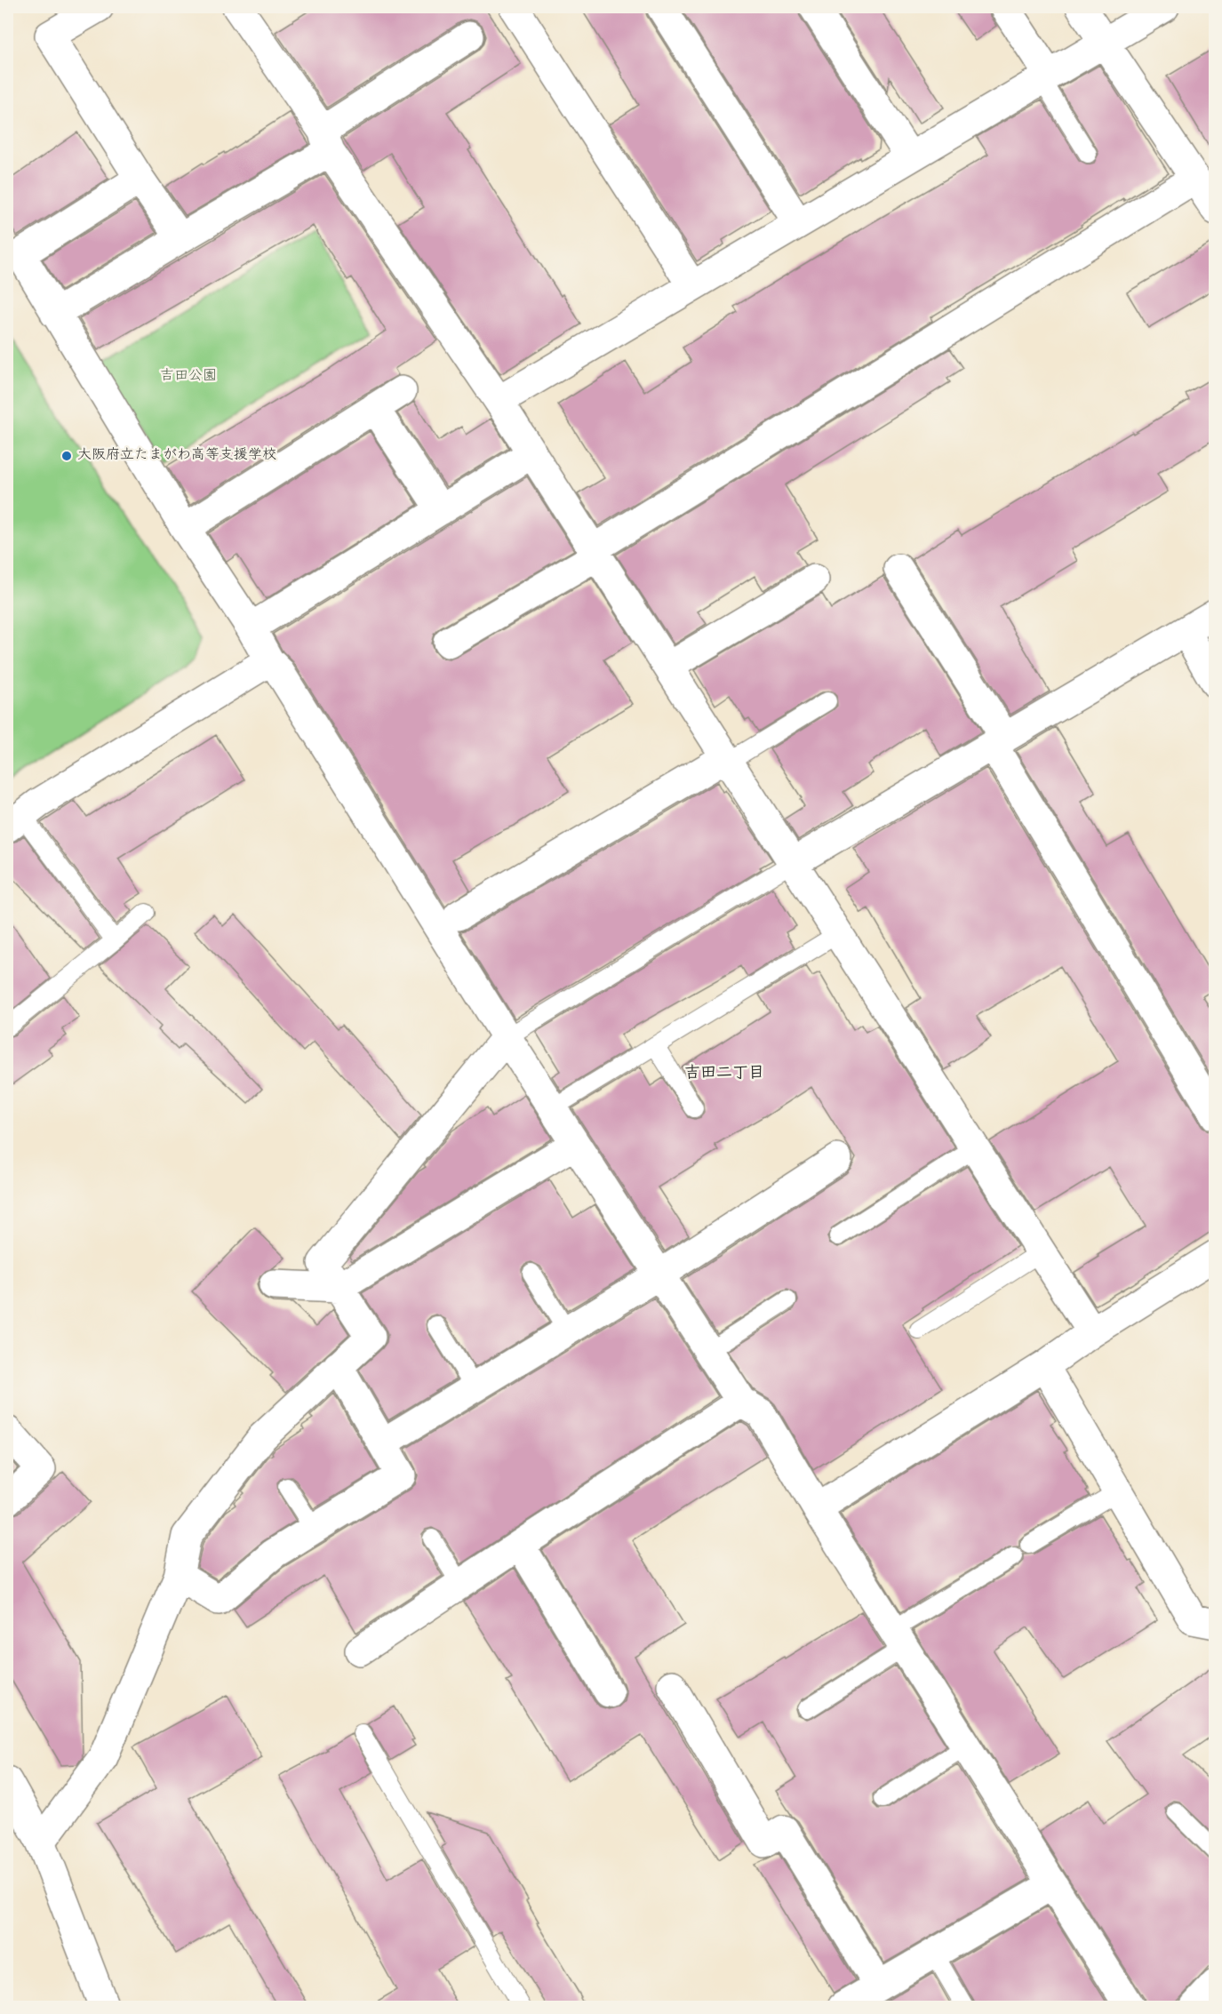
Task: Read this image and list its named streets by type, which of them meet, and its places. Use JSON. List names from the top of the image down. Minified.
{"districts":["吉田二丁目"],"parks":["吉田公園"],"places":["大阪府立たまがわ高等支援学校"]}
